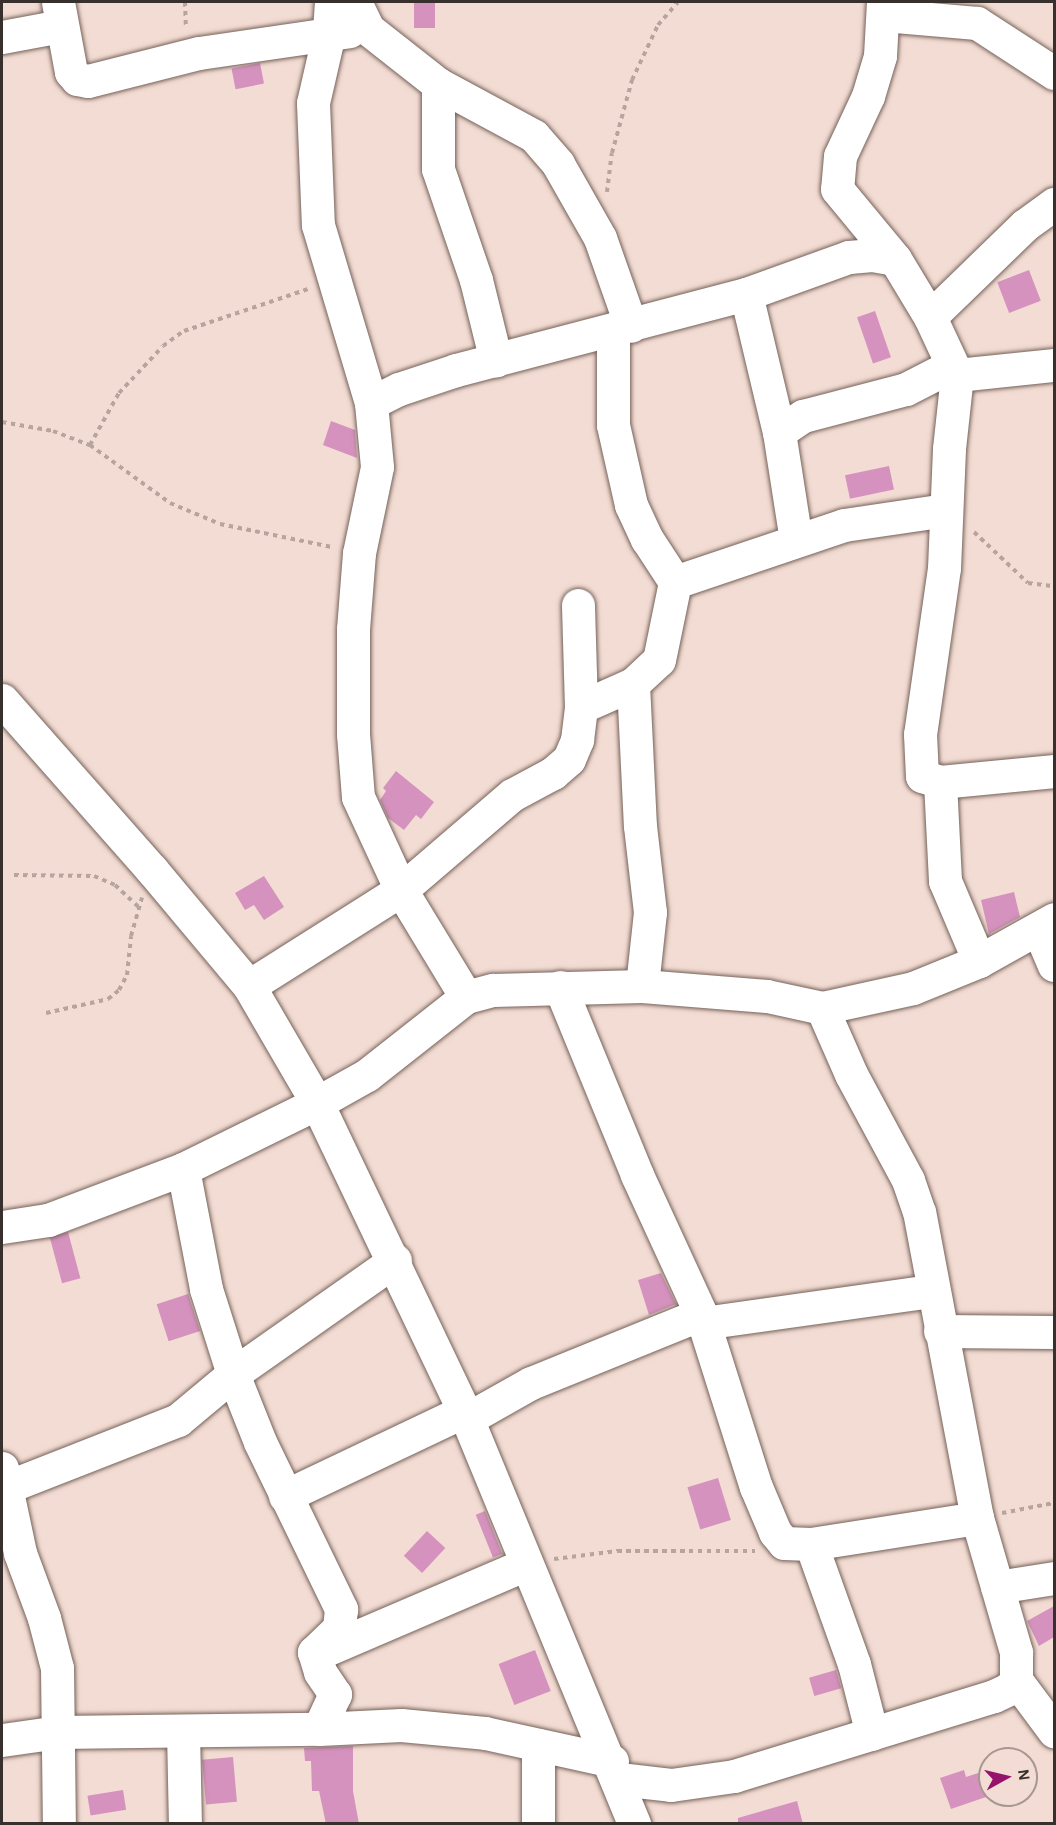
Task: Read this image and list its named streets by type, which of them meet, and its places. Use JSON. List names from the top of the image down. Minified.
{"north":"right"}
